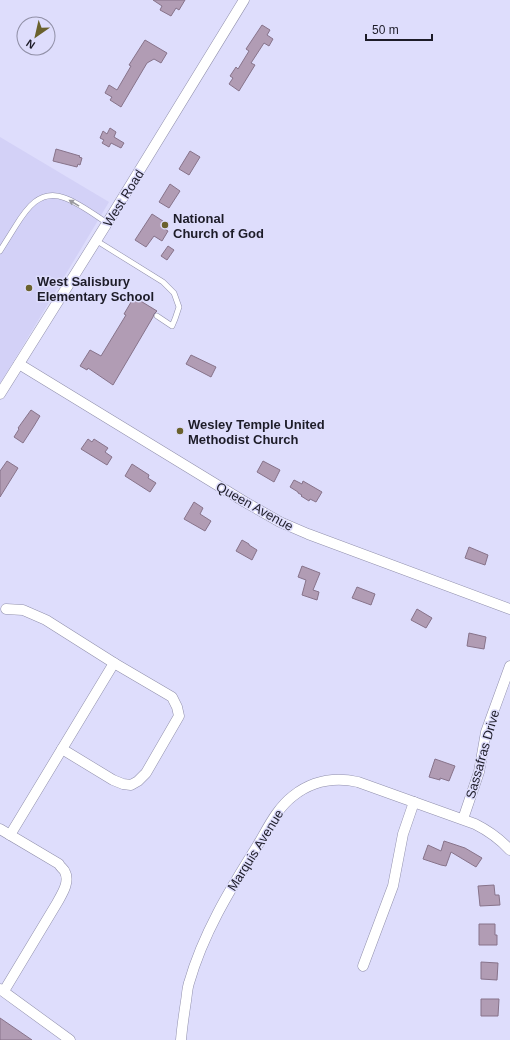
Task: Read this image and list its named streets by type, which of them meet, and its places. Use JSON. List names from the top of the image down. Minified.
{"streets":{"street":["West Road","Queen Avenue","Sassafras Drive","Marquis Avenue"]},"crossings":[["West Road","Queen Avenue"],["Sassafras Drive","Marquis Avenue"]],"places":["National Church of God","West Salisbury Elementary School","Wesley Temple United Methodist Church"],"scale_bar":"50 m","north":"bottom left"}
